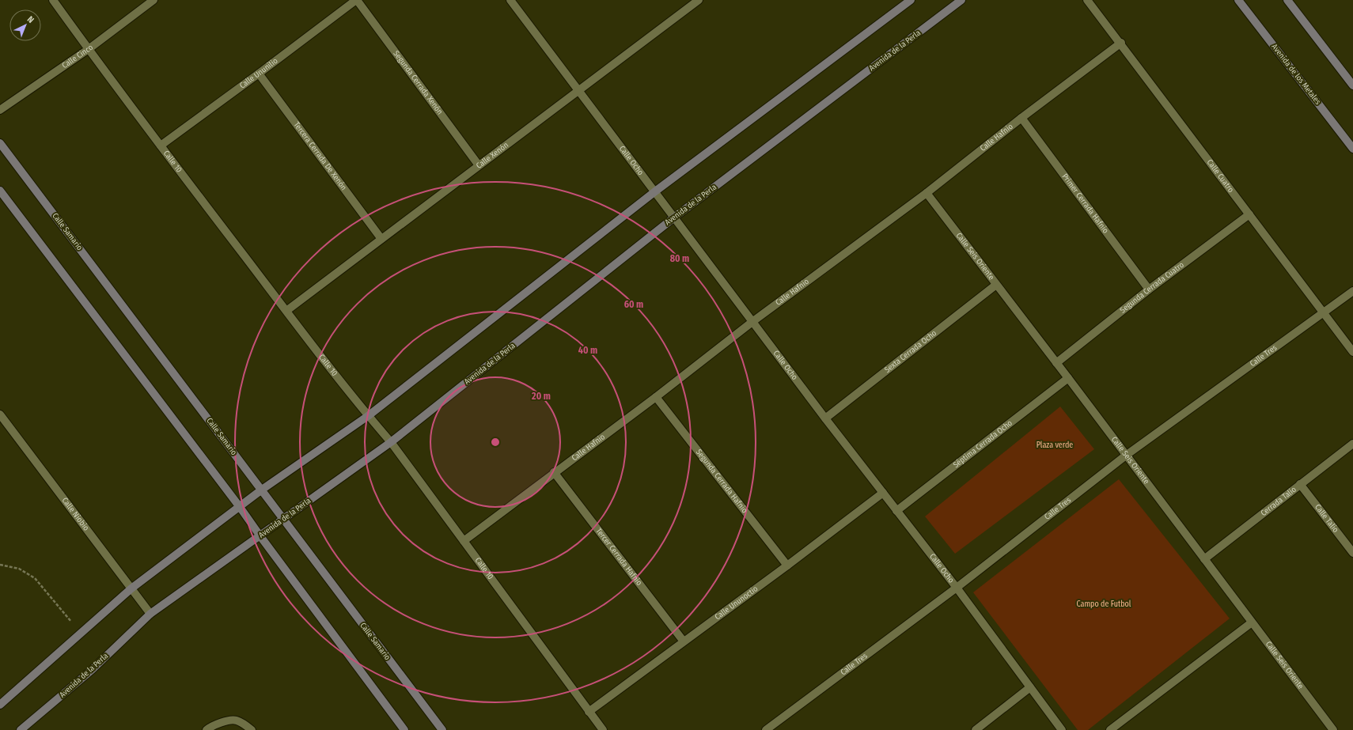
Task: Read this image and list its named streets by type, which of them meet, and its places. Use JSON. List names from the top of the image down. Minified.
{"streets":{"street":["Avenida de la Perla","Calle Cinco","Calle Ununilio","Avenida de los Metales","Segunda Cerrada Xenón","Calle Hafnio","Calle Xenón","Tercera Cerrada De Xenón","Calle Ocho","Calle 10","Calle Cuatro","Primer Cerrada Hafnio","Calle Samario","Calle Seis Oriente","Segunda Cerrada Cuatro","Sexta Cerrada Ocho","Calle Tres","Séptima Cerrada Ocho","Segunda Cerrada Hafnio","Cerrada Talio","Calle Niobio","Calle Talio","Tercer Cerrada Hafnio","Calle Ununoctio"]},"crossings":[["Avenida de la Perla","Calle Ocho"],["Avenida de la Perla","Calle 10"],["Avenida de la Perla","Calle Samario"],["Avenida de la Perla","Calle Niobio"],["Calle Cinco","Calle 10"],["Calle Ununilio","Segunda Cerrada Xenón"],["Calle Ununilio","Tercera Cerrada De Xenón"],["Calle Ununilio","Calle 10"],["Segunda Cerrada Xenón","Calle Xenón"],["Calle Hafnio","Calle Ocho"],["Calle Hafnio","Calle 10"],["Calle Hafnio","Calle Cuatro"],["Calle Hafnio","Primer Cerrada Hafnio"],["Calle Hafnio","Calle Seis Oriente"],["Calle Hafnio","Segunda Cerrada Hafnio"],["Calle Hafnio","Tercer Cerrada Hafnio"],["Calle Xenón","Tercera Cerrada De Xenón"],["Calle Xenón","Calle Ocho"],["Calle Xenón","Calle 10"],["Calle Ocho","Sexta Cerrada Ocho"],["Calle Ocho","Calle Tres"],["Calle Ocho","Séptima Cerrada Ocho"],["Calle Ocho","Calle Ununoctio"],["Calle 10","Calle Ununoctio"],["Calle Cuatro","Segunda Cerrada Cuatro"],["Calle Cuatro","Calle Tres"],["Primer Cerrada Hafnio","Segunda Cerrada Cuatro"],["Calle Seis Oriente","Segunda Cerrada Cuatro"],["Calle Seis Oriente","Sexta Cerrada Ocho"],["Calle Seis Oriente","Calle Tres"],["Calle Seis Oriente","Séptima Cerrada Ocho"],["Calle Seis Oriente","Cerrada Talio"],["Segunda Cerrada Hafnio","Calle Ununoctio"],["Cerrada Talio","Calle Talio"],["Tercer Cerrada Hafnio","Calle Ununoctio"]],"parks":["Plaza verde","Campo de Futbol"],"north":"top right","rings":["80 m","60 m","40 m","20 m"]}
